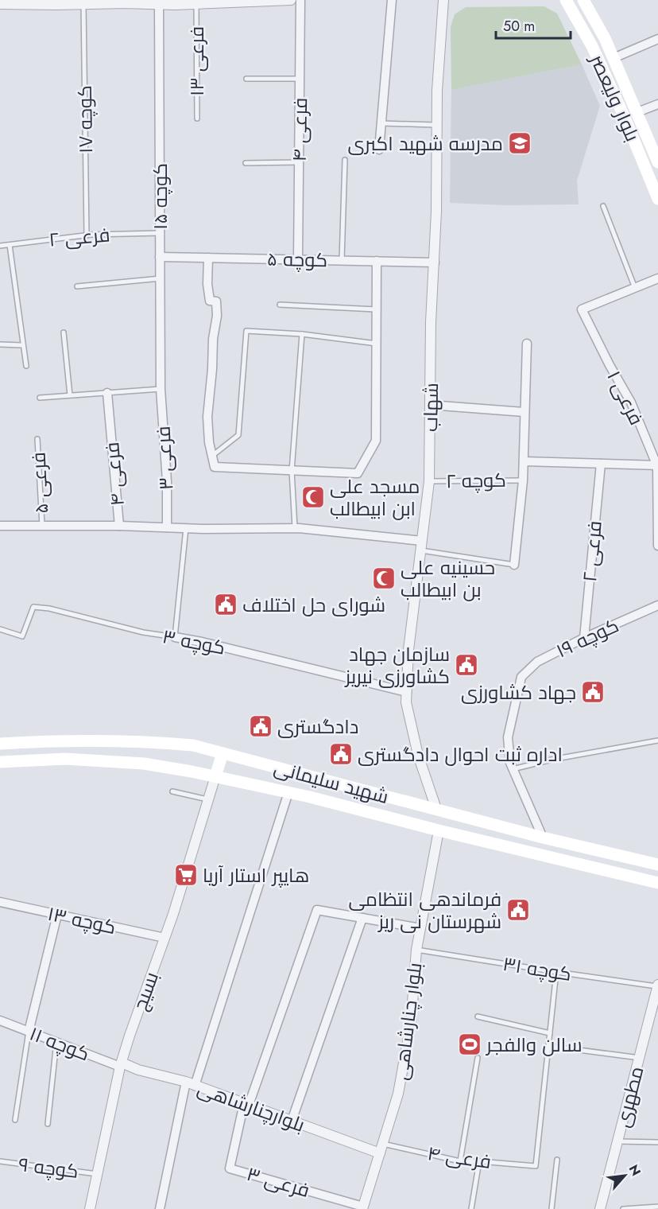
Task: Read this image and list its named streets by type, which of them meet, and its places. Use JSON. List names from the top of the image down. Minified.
{"streets":{"main road":["بلوار ولیعصر","شهید سلیمانی"],"street":["فرعی ۴","کوچه ۱۵","فرعی ۲","کوچه ۵","فرعی ۱","شهاب","فرعی ۳","کوچه ۱۹","کوچه ۳","کوچه ۱۳","بسیج","بلوار چنارشاهی","کوچه ۱۱","مطهری","بلوارچنارشاهی"],"lane":["فرعی ۱۳","کوچه ۱۷","کوچه ۲","فرعی ۵","کوچه ۳۱","کوچه ۹"]},"crossings":[["کوچه ۱۷","فرعی ۲"],["فرعی ۴","کوچه ۵"],["فرعی ۴","بلوار چنارشاهی"],["فرعی ۴","بلوارچنارشاهی"],["کوچه ۱۵","فرعی ۲"],["کوچه ۱۵","کوچه ۵"],["کوچه ۱۵","فرعی ۳"],["فرعی ۲","کوچه ۱۹"],["کوچه ۵","شهاب"],["شهاب","کوچه ۲"],["شهاب","کوچه ۳"],["شهاب","شهید سلیمانی"],["فرعی ۳","بلوار چنارشاهی"],["فرعی ۳","بلوارچنارشاهی"],["شهید سلیمانی","بسیج"],["شهید سلیمانی","بلوار چنارشاهی"],["کوچه ۱۳","بسیج"],["کوچه ۳۱","بلوار چنارشاهی"],["کوچه ۳۱","مطهری"],["بسیج","کوچه ۱۱"],["بسیج","بلوارچنارشاهی"],["بسیج","کوچه ۹"],["بلوار چنارشاهی","بلوارچنارشاهی"],["کوچه ۱۱","بلوارچنارشاهی"]],"places":{"school or university":["مدرسه شهید اکبری"],"mosque":["مسجد علی ابن ابیطالب","حسینیه علی بن ابیطالب"],"public building":["شورای حل اختلاف","سازمان جهاد کشاورزی نیریز","جهاد کشاورزی","دادگستری","اداره ثبت احوال دادگستری","فرماندهی انتظامی شهرستان نی ریز"],"supermarket":["هایپر استار آریا"],"sports":["سالن والفجر"]},"scale_bar":"50 m","north":"top right"}
